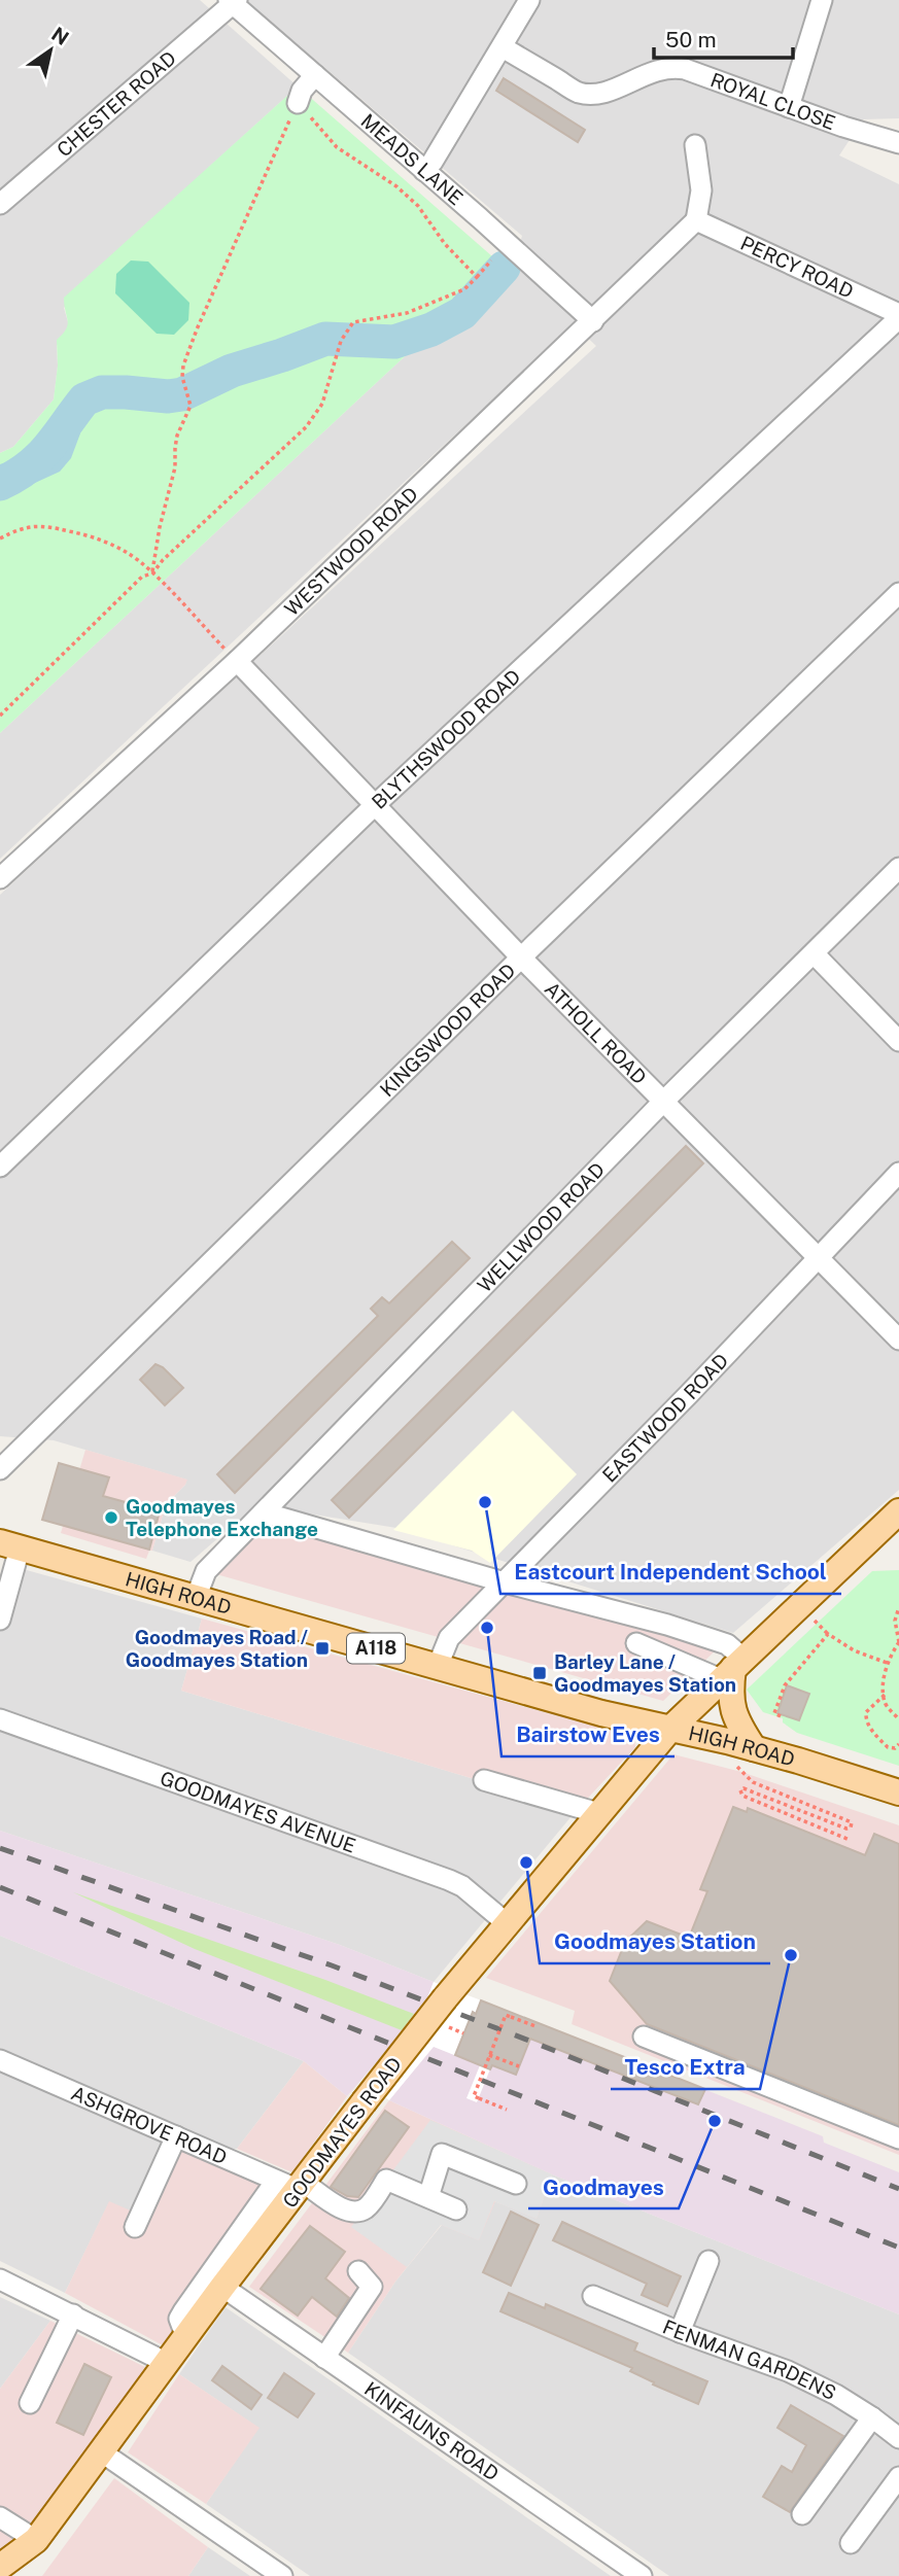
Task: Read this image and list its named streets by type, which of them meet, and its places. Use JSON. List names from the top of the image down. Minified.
{"streets":{"main road":["HIGH ROAD","A118","GOODMAYES ROAD"],"street":["ROYAL CLOSE","CHESTER ROAD","MEADS LANE","PERCY ROAD","WESTWOOD ROAD","BLYTHSWOOD ROAD","KINGSWOOD ROAD","ATHOLL ROAD","WELLWOOD ROAD","EASTWOOD ROAD","GOODMAYES AVENUE","ASHGROVE ROAD","FENMAN GARDENS","KINFAUNS ROAD"]},"crossings":[["CHESTER ROAD","MEADS LANE"],["MEADS LANE","WESTWOOD ROAD"],["PERCY ROAD","WESTWOOD ROAD"],["PERCY ROAD","BLYTHSWOOD ROAD"],["WESTWOOD ROAD","ATHOLL ROAD"],["BLYTHSWOOD ROAD","ATHOLL ROAD"],["KINGSWOOD ROAD","ATHOLL ROAD"],["ATHOLL ROAD","WELLWOOD ROAD"],["ATHOLL ROAD","EASTWOOD ROAD"],["WELLWOOD ROAD","HIGH ROAD"],["EASTWOOD ROAD","HIGH ROAD"],["HIGH ROAD","GOODMAYES ROAD"],["GOODMAYES AVENUE","GOODMAYES ROAD"],["ASHGROVE ROAD","GOODMAYES ROAD"],["GOODMAYES ROAD","KINFAUNS ROAD"]],"places":{"other":["Eastcourt Independent School","Goodmayes Telephone Exchange","Bairstow Eves","Goodmayes Station","Tesco Extra","Goodmayes"],"transit":["Goodmayes Road / Goodmayes Station","Barley Lane / Goodmayes Station"]},"scale_bar":"50 m","north":"top right"}
